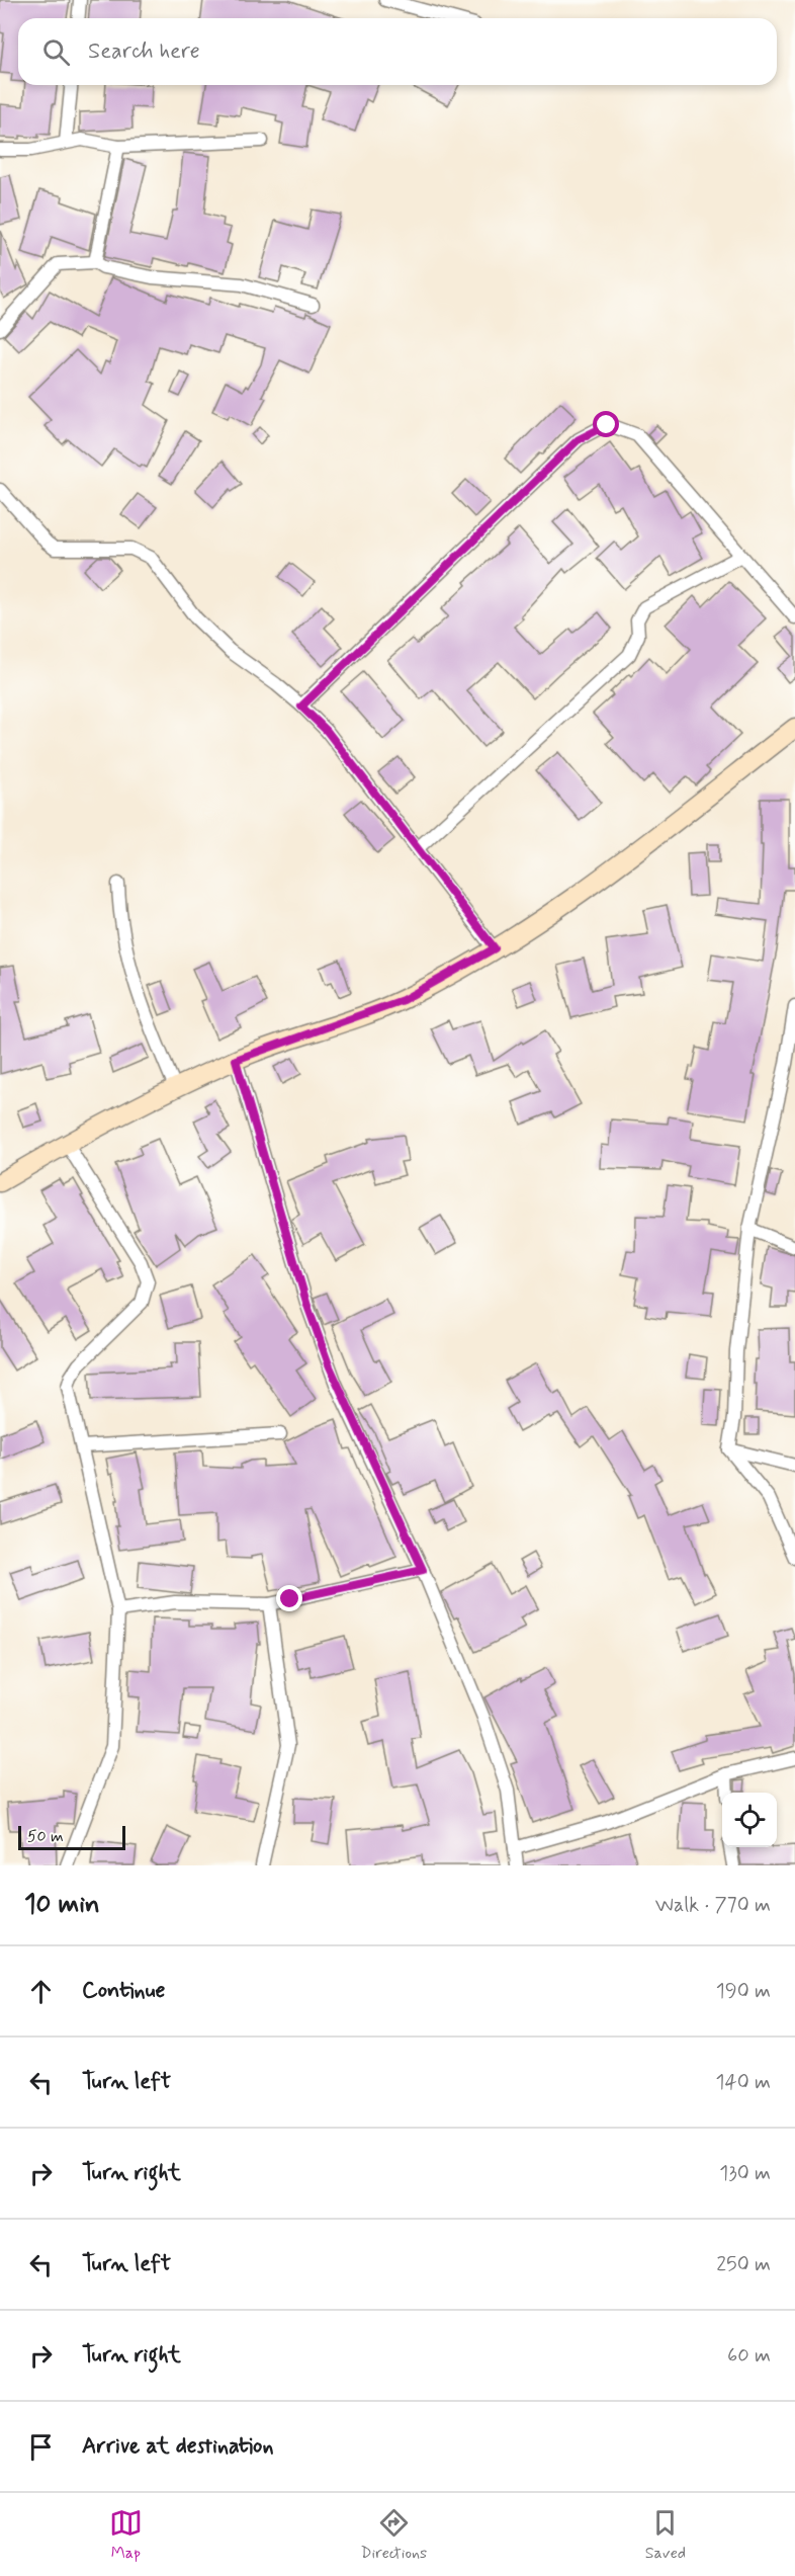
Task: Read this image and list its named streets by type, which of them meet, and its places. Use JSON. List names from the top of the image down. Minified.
{"scale_bar":"50 m","page":{"search":"Search here","scale":"50 m","heading":["10 min","Walk · 770 m"],"list":[["Continue","190 m"],["Turn left","140 m"],["Turn right","130 m"],["Turn left","250 m"],["Turn right","60 m"],"Arrive at destination"],"nav":["Map","Directions","Saved"]}}
